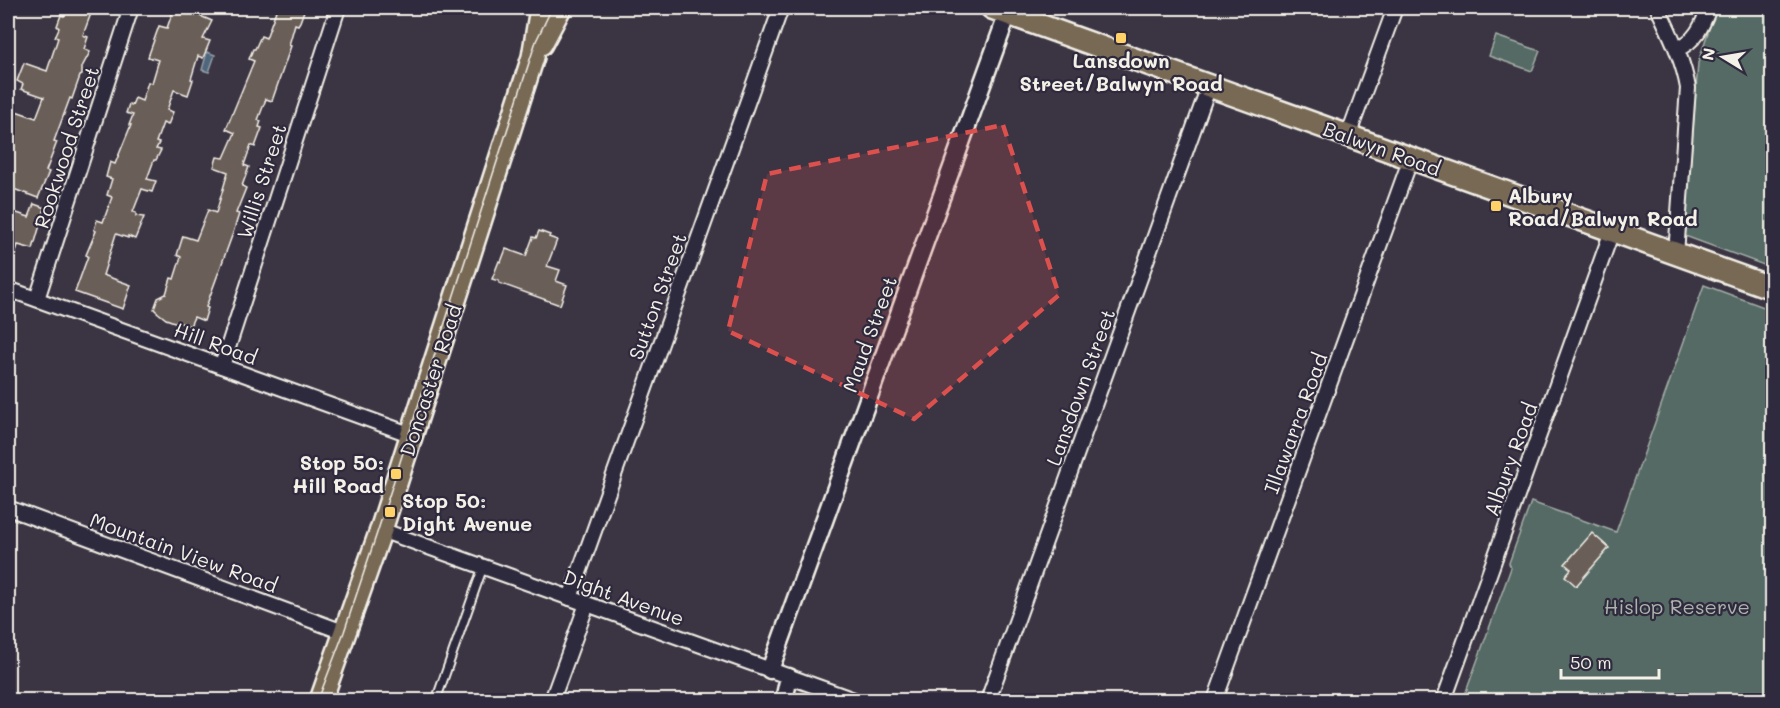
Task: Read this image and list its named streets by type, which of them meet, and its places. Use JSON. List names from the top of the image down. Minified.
{"streets":{"main road":["Balwyn Road","Doncaster Road"],"street":["Rookwood Street","Willis Street","Sutton Street","Maud Street","Hill Road","Lansdown Street","Illawarra Road","Albury Road","Mountain View Road","Dight Avenue"]},"crossings":[["Rookwood Street","Hill Road"],["Balwyn Road","Maud Street"],["Balwyn Road","Lansdown Street"],["Balwyn Road","Illawarra Road"],["Balwyn Road","Albury Road"],["Willis Street","Hill Road"],["Sutton Street","Dight Avenue"],["Maud Street","Dight Avenue"],["Hill Road","Doncaster Road"],["Doncaster Road","Mountain View Road"],["Doncaster Road","Dight Avenue"]],"parks":["Hislop Reserve"],"places":{"transit":["Lansdown Street/Balwyn Road","Albury Road/Balwyn Road","Stop 50: Hill Road","Stop 50: Dight Avenue"]},"scale_bar":"50 m","north":"left"}
